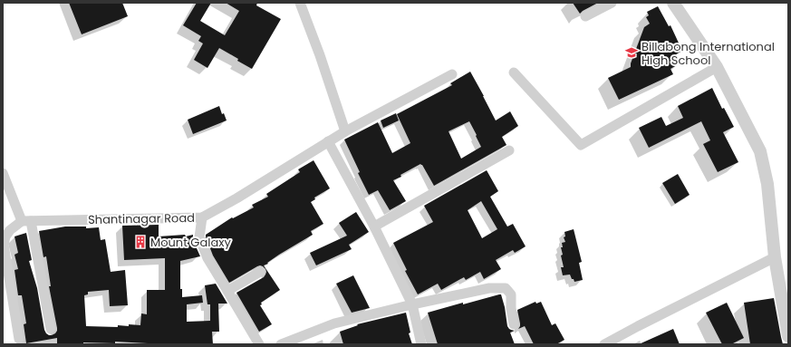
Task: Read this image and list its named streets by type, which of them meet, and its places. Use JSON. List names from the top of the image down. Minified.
{"streets":{"street":["Shantinagar Road"]},"places":{"school or university":["Billabong International High School"],"building":["Mount Galaxy"]}}
